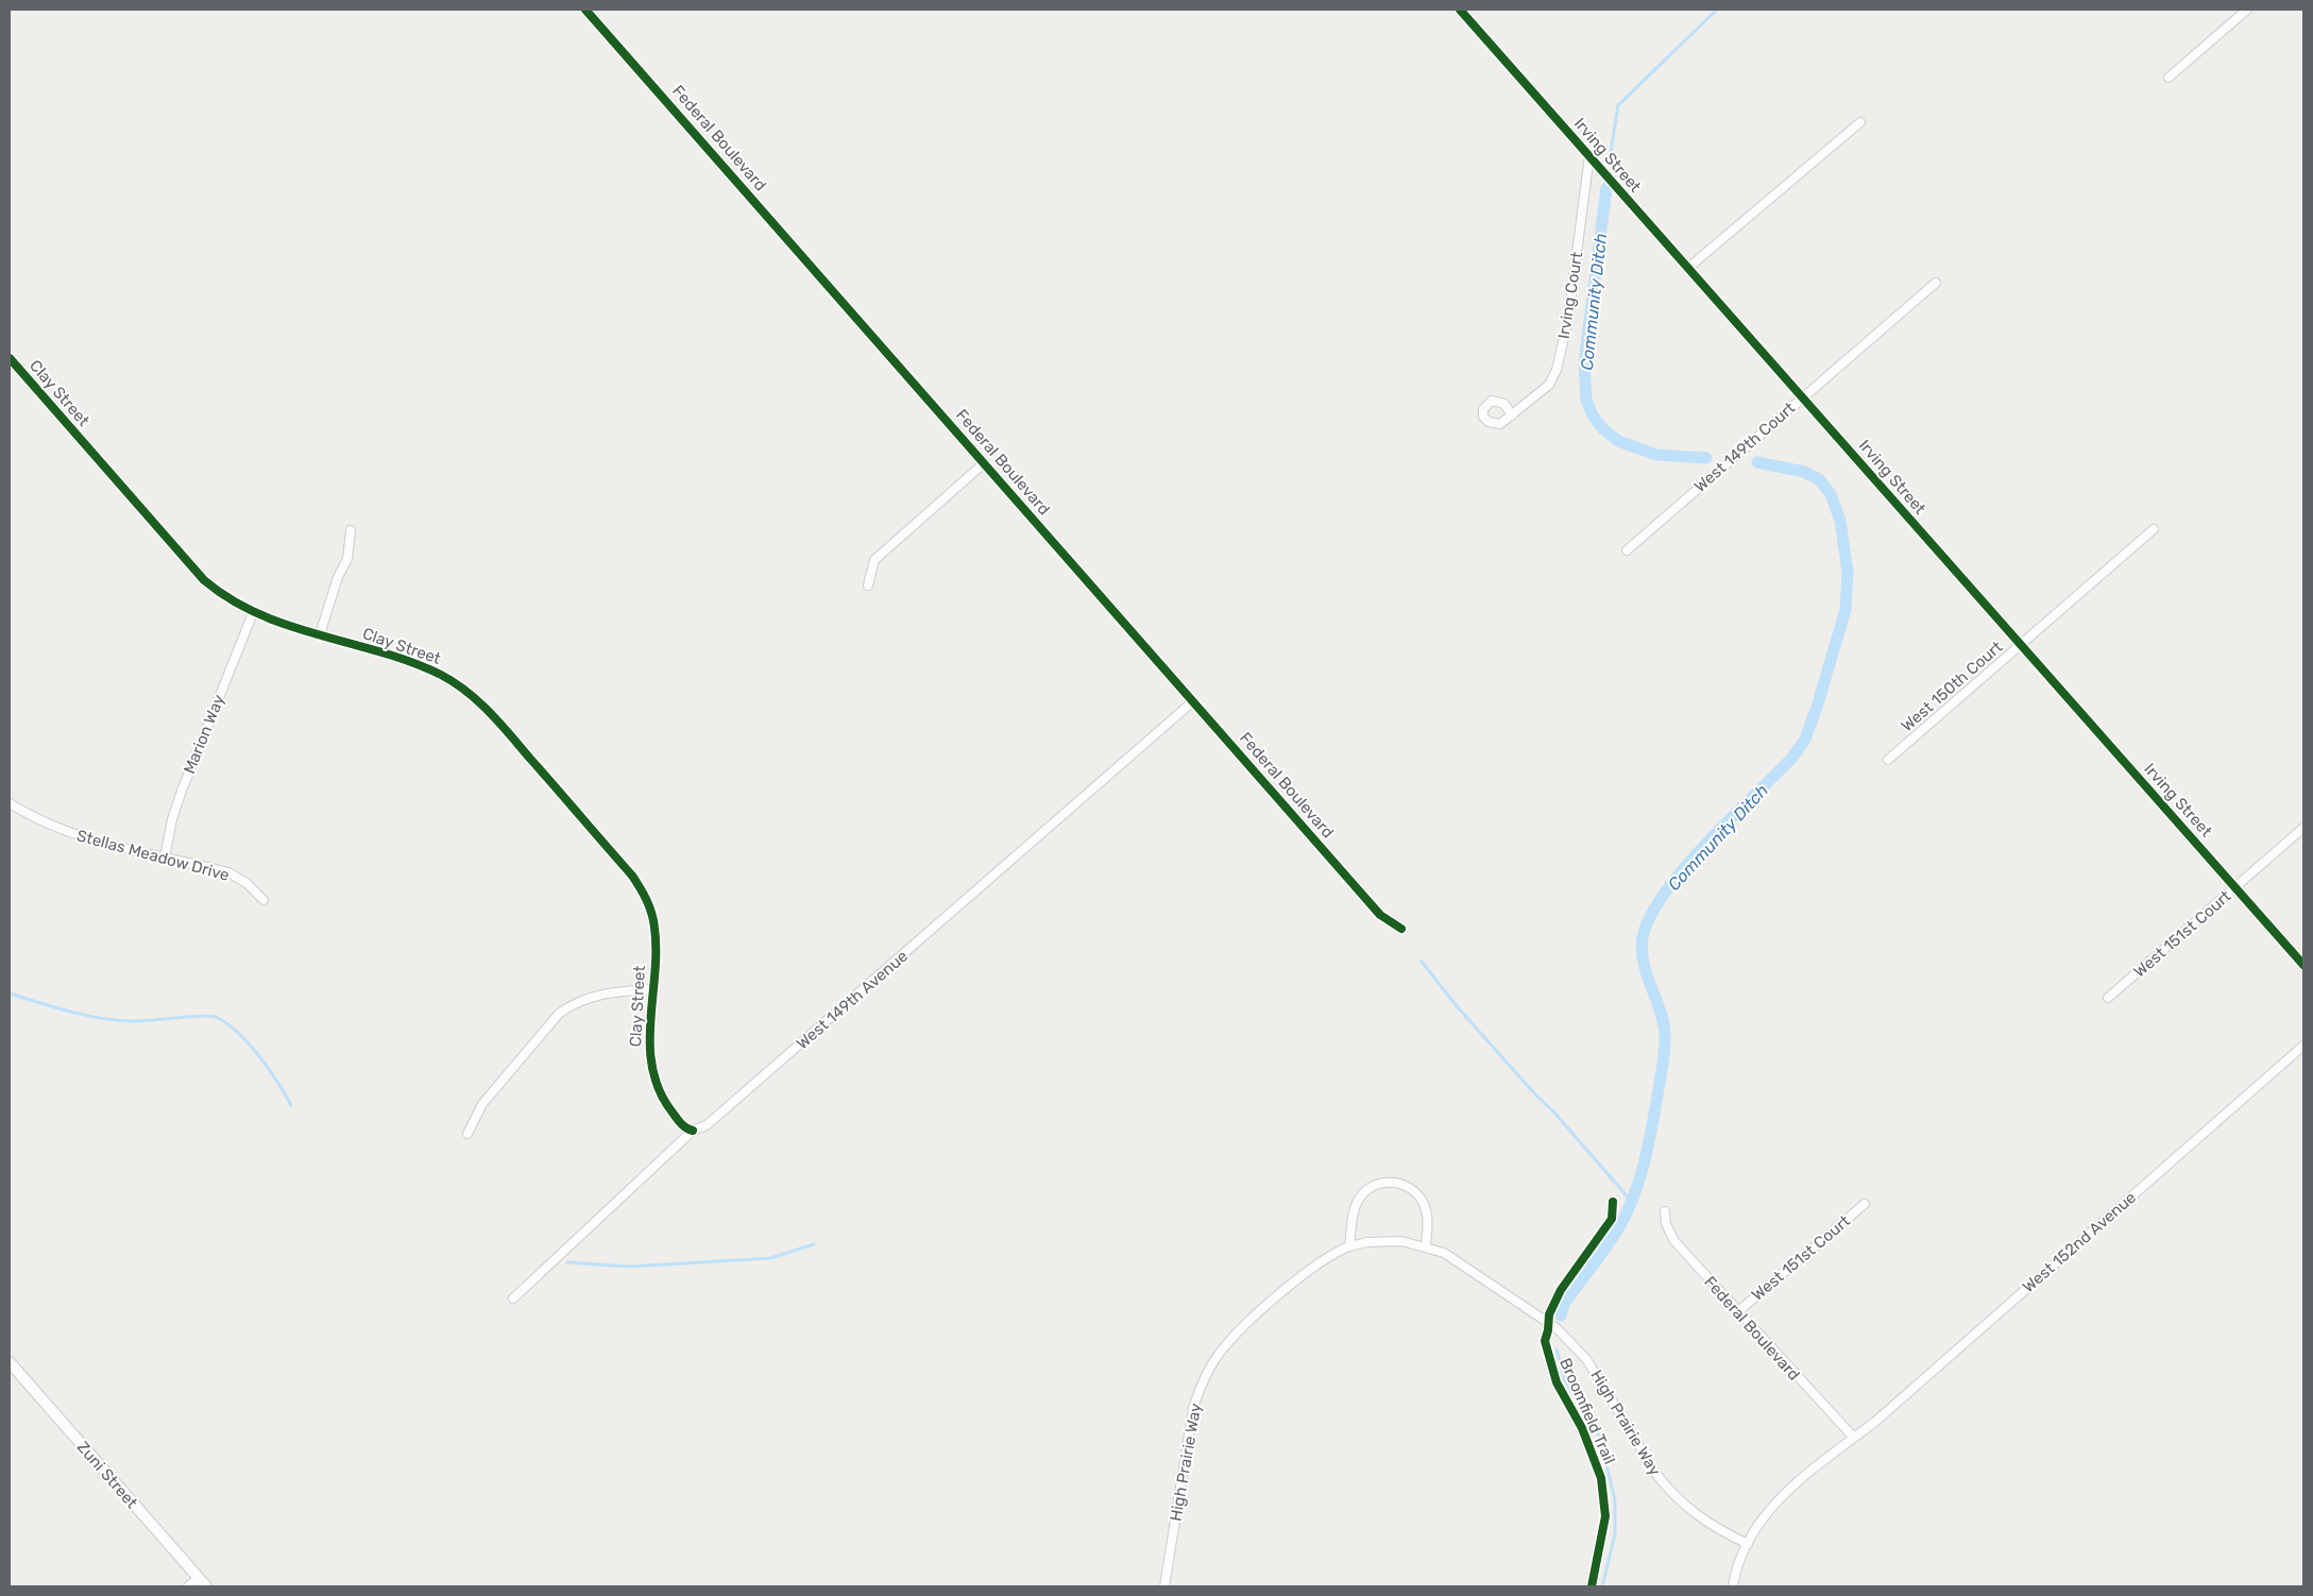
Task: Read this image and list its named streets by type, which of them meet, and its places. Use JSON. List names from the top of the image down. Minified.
{"streets":{"street":["Federal Boulevard","Irving Street","Irving Court","Clay Street","West 149th Court","West 150th Court","Marion Way","Stellas Meadow Drive","West 151st Court","West 149th Avenue","West 152nd Avenue","High Prairie Way","Zuni Street"],"cycle path":["Broomfield Trail"]},"crossings":[["Federal Boulevard","West 151st Court"],["Federal Boulevard","West 149th Avenue"],["Federal Boulevard","West 152nd Avenue"],["Irving Street","Irving Court"],["Irving Street","West 149th Court"],["Irving Street","West 150th Court"],["Irving Street","West 151st Court"],["Clay Street","Marion Way"],["Clay Street","West 149th Avenue"],["Marion Way","Stellas Meadow Drive"],["West 152nd Avenue","High Prairie Way"]],"water":["Community Ditch"]}
